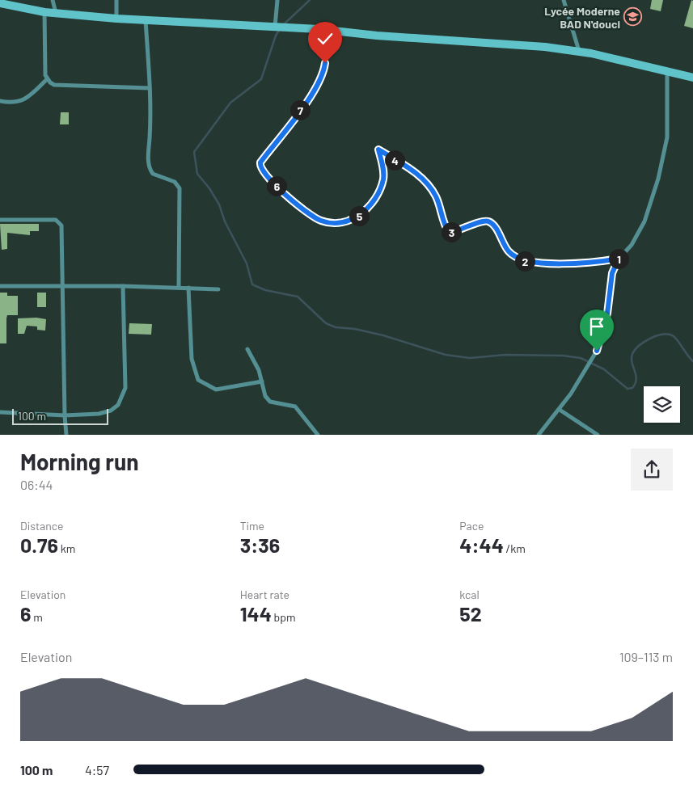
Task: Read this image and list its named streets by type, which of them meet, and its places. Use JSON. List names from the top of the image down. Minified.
{"places":{"school or university":["Lycée Moderne BAD N'douci"]},"scale_bar":"100 m","page":{"pins":["7","4","6","5","3","1","2"],"scale":"100 m","heading":["Morning run","06:44"],"stats":[["Distance","0.76 km"],["Time","3:36"],["Pace","4:44 /km"],["Elevation","6 m"],["Heart rate","144 bpm"],["kcal","52"]],"chart":["Elevation","109–113 m"],"list":[{"name":"100 m","note":"4:57"}]}}
